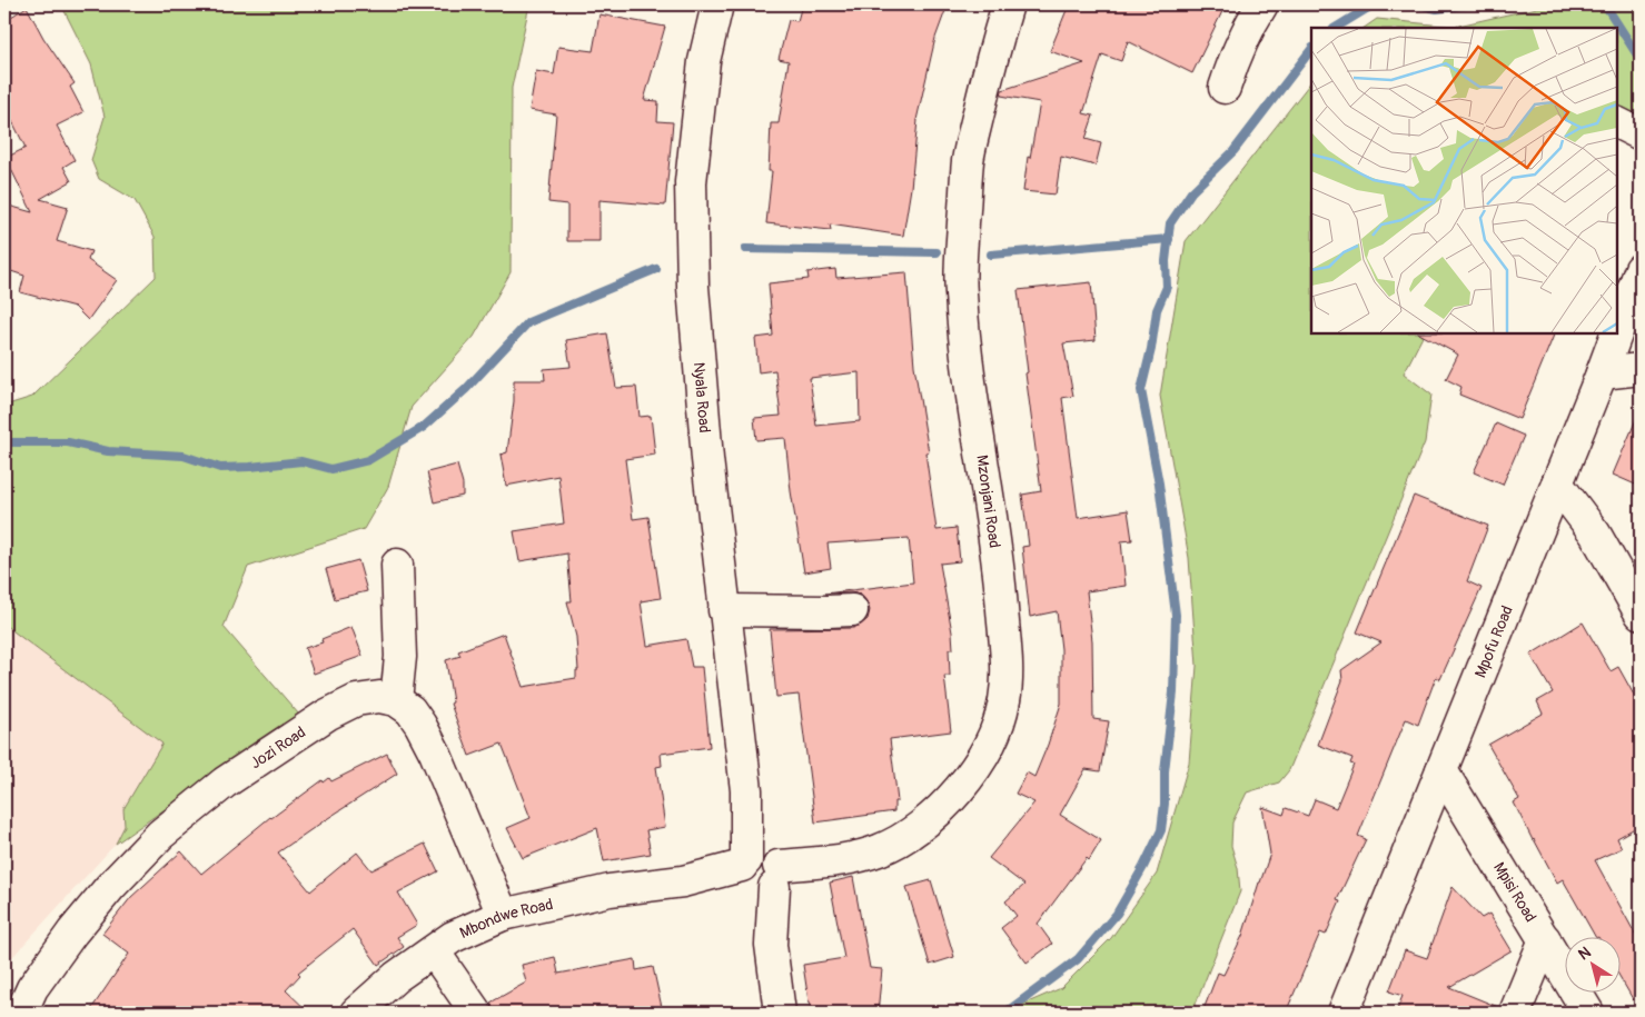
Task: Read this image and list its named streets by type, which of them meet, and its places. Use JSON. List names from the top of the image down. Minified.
{"streets":{"street":["Nyala Road","Mzonjani Road","Mpofu Road","Jozi Road","Mpisi Road","Mbondwe Road"]},"crossings":[["Nyala Road","Mzonjani Road"],["Nyala Road","Mbondwe Road"],["Mzonjani Road","Mbondwe Road"],["Mpofu Road","Mpisi Road"]],"north":"top left"}
